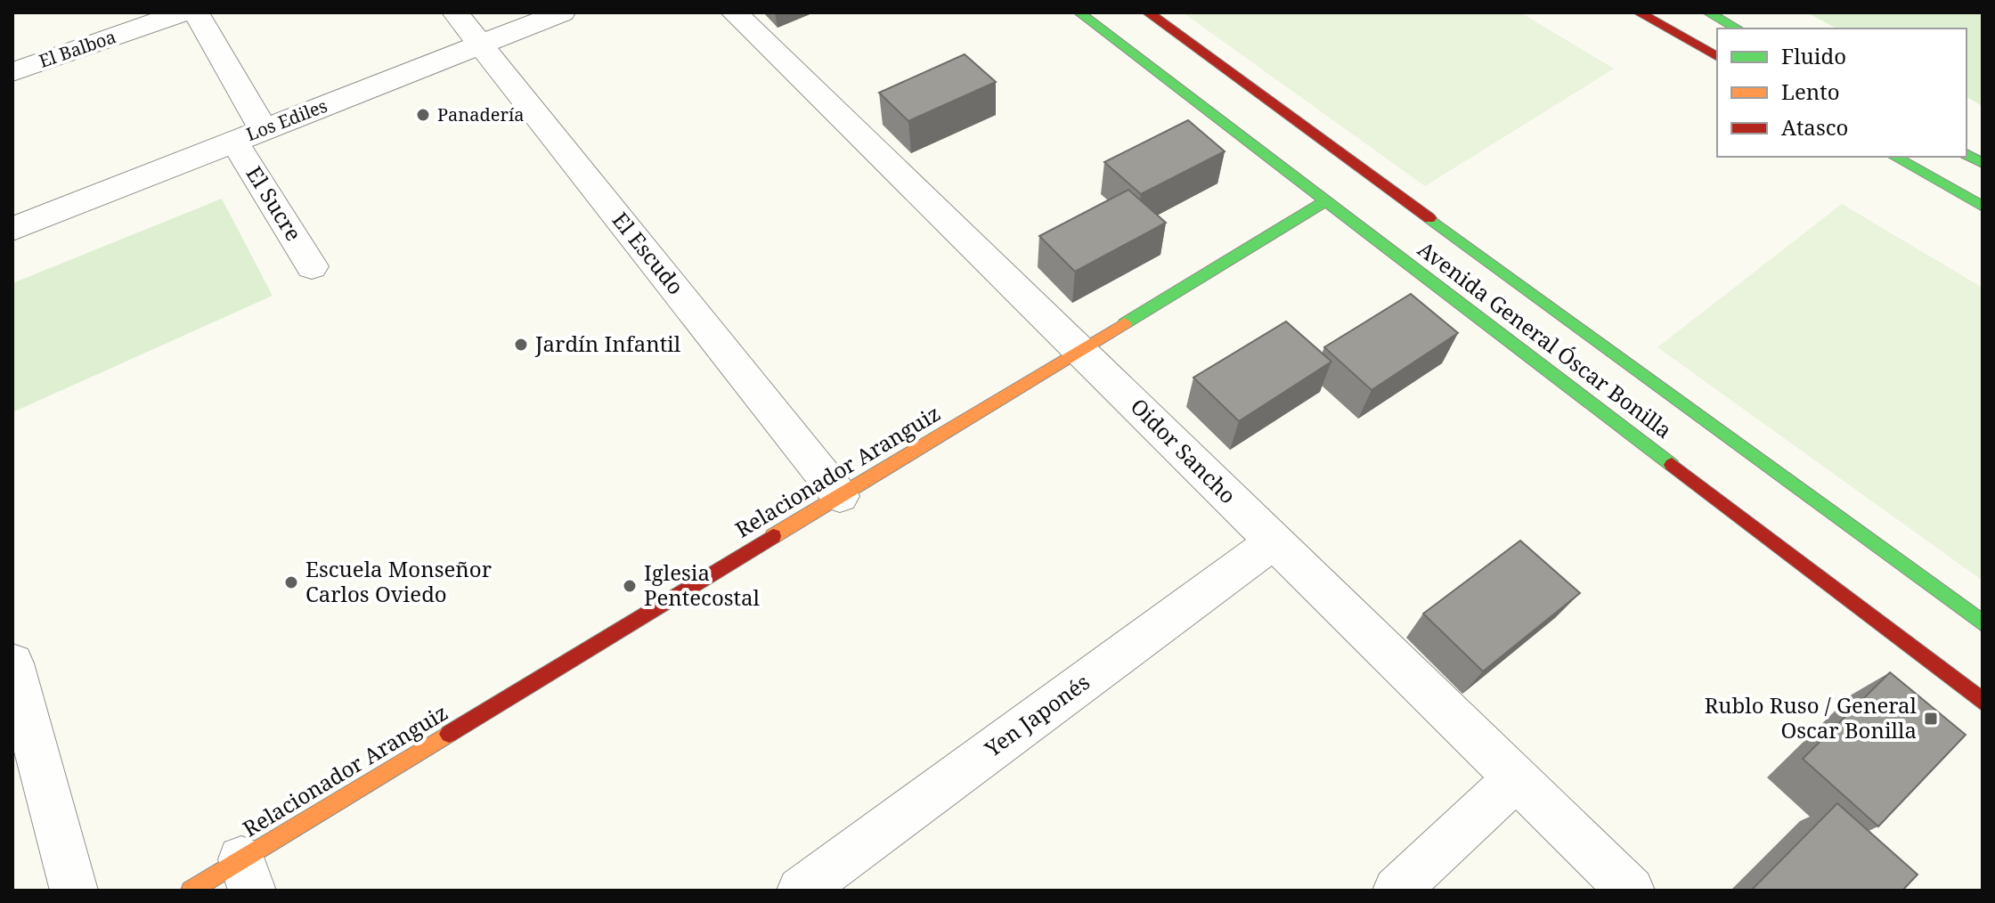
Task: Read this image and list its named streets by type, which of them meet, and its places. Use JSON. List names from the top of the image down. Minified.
{"streets":{"main road":["Avenida General Óscar Bonilla","Relacionador Aranguiz"],"street":["El Balboa","Los Ediles","El Sucre","El Escudo","Oidor Sancho","Yen Japonés"]},"crossings":[["Los Ediles","El Sucre"],["Los Ediles","El Escudo"],["El Escudo","Relacionador Aranguiz"],["Avenida General Óscar Bonilla","Relacionador Aranguiz"],["Oidor Sancho","Relacionador Aranguiz"],["Oidor Sancho","Yen Japonés"]],"places":{"other":["Panadería","Jardín Infantil","Escuela Monseñor Carlos Oviedo","Iglesia Pentecostal"],"transit":["Rublo Ruso / General Oscar Bonilla"]},"legend":["Fluido","Lento","Atasco"]}
